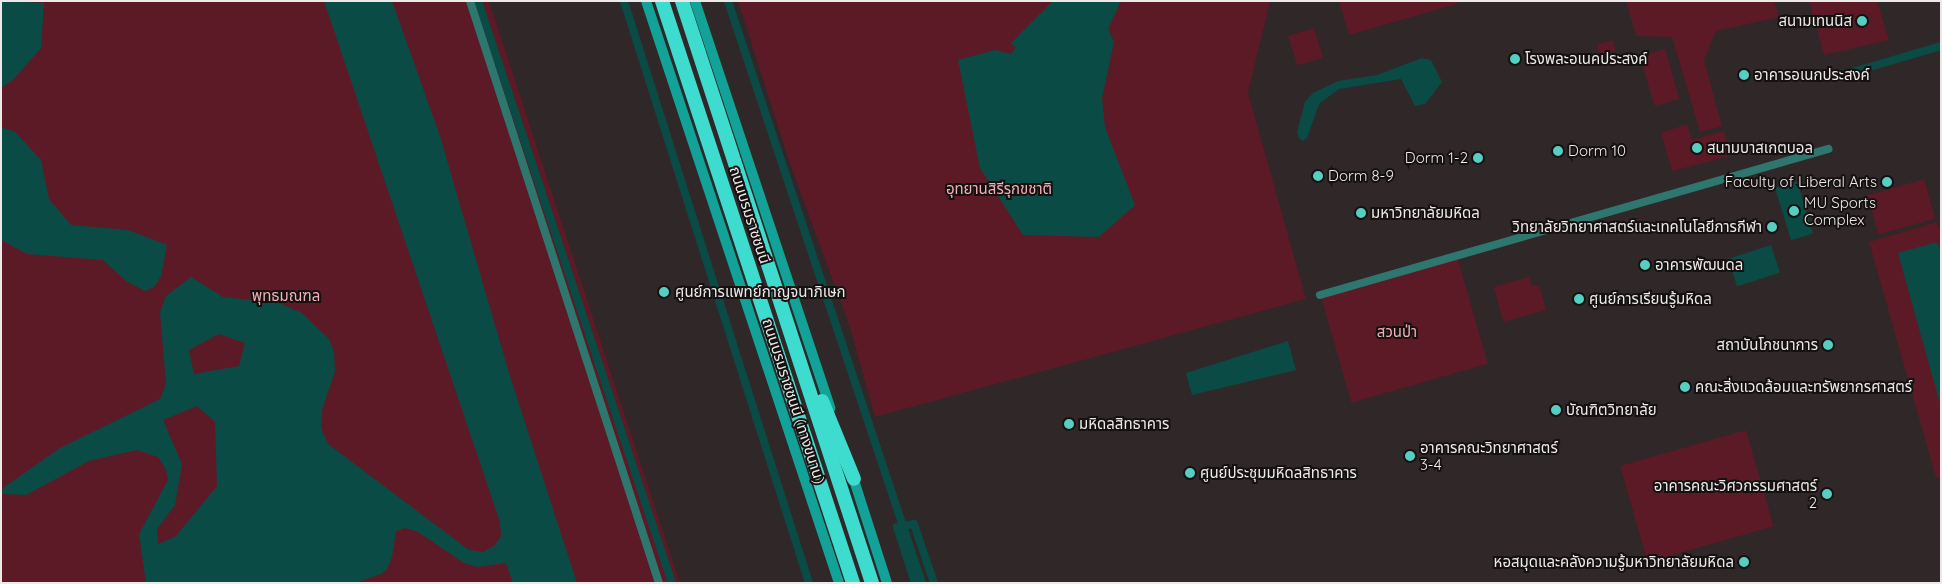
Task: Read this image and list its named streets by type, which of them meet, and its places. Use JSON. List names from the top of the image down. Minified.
{"streets":{"highway":["ถนนบรมราชชนนี"],"main road":["ถนนบรมราชชนนี (ทางขนาน)"]},"parks":["อุทยานสิรีรุกขชาติ","พุทธมณฑล","สวนป่า"],"places":["สนามเทนนิส","โรงพละอเนคประสงค์","อาคารอเนกประสงค์","สนามบาสเกตบอล","Dorm 10","Dorm 1-2","Dorm 8-9","Faculty of Liberal Arts","MU Sports Complex","มหาวิทยาลัยมหิดล","วิทยาลัยวิทยาศาสตร์และเทคโนโลยีการกีฬา","อาคารพัฒนดล","ศูนย์การแพทย์กาญจนาภิเษก","ศูนย์การเรียนรู้มหิดล","สถาบันโภชนาการ","คณะสิ่งแวดล้อมและทรัพยากรศาสตร์","บัณฑิตวิทยาลัย","มหิดลสิทธาคาร","อาคารคณะวิทยาศาสตร์ 3-4","ศูนย์ประชุมมหิดลสิทธาคาร","อาคารคณะวิศวกรรมศาสตร์ 2","หอสมุดและคลังความรู้มหาวิทยาลัยมหิดล"]}
